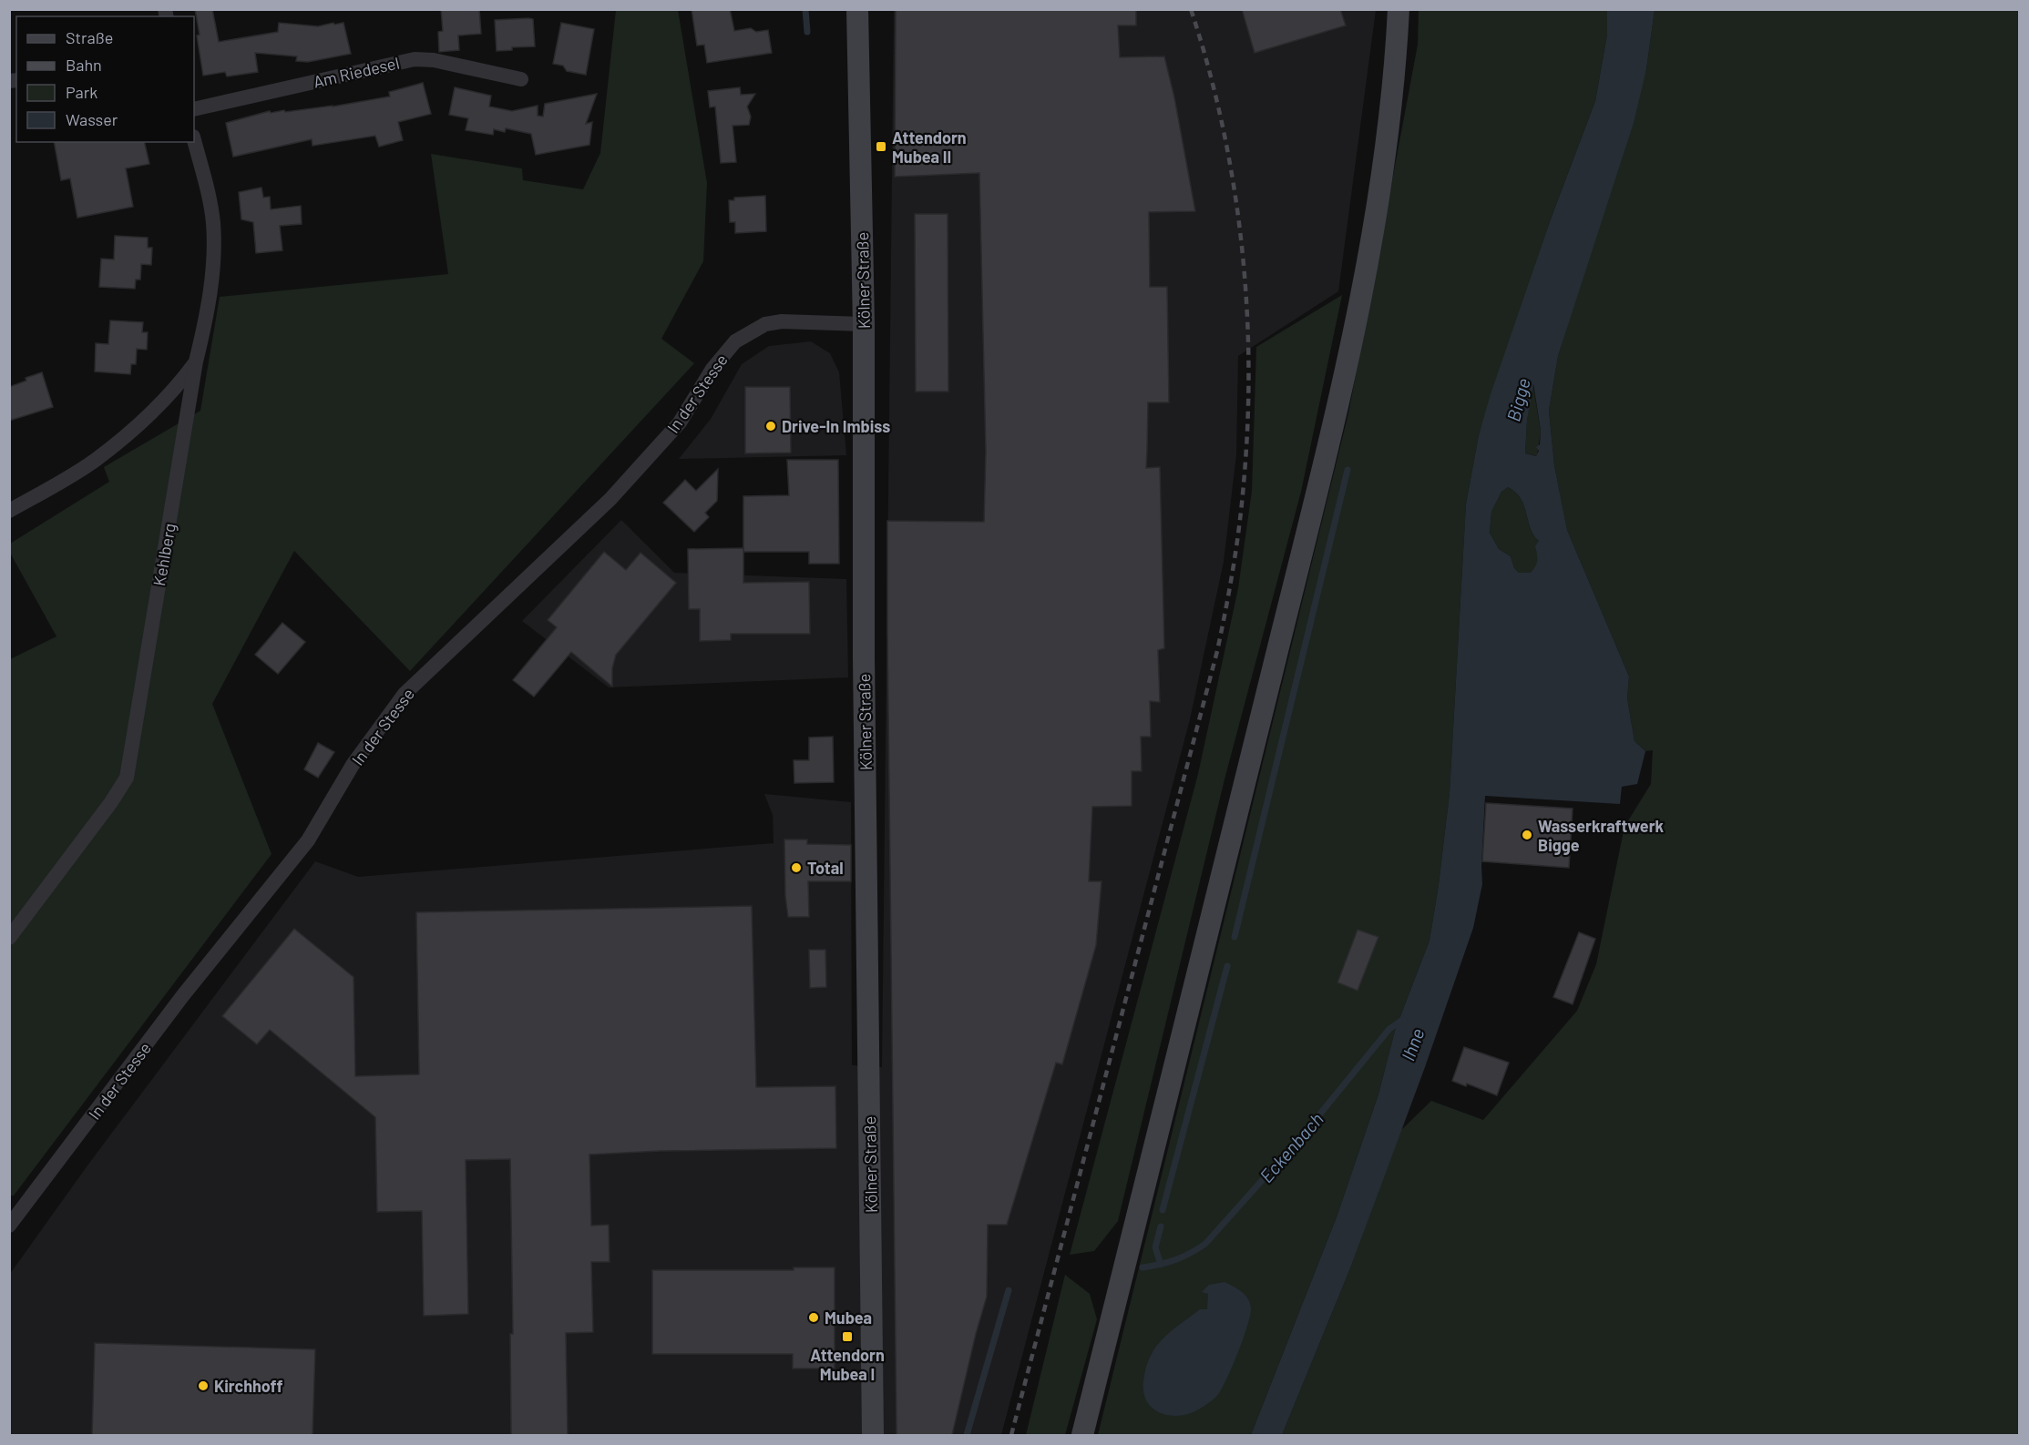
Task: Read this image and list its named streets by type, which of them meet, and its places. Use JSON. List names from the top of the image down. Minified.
{"streets":{"main road":["Kölner Straße"],"street":["Am Riedesel","In der Stesse","Kehlberg"]},"crossings":[["Kölner Straße","In der Stesse"]],"water":["Bigge","Ihne","Eckenbach"],"places":{"transit":["Attendorn Mubea II","Attendorn Mubea I"],"other":["Drive-In Imbiss","Wasserkraftwerk Bigge","Total","Mubea","Kirchhoff"]},"legend":["Straße","Bahn","Park","Wasser"]}
